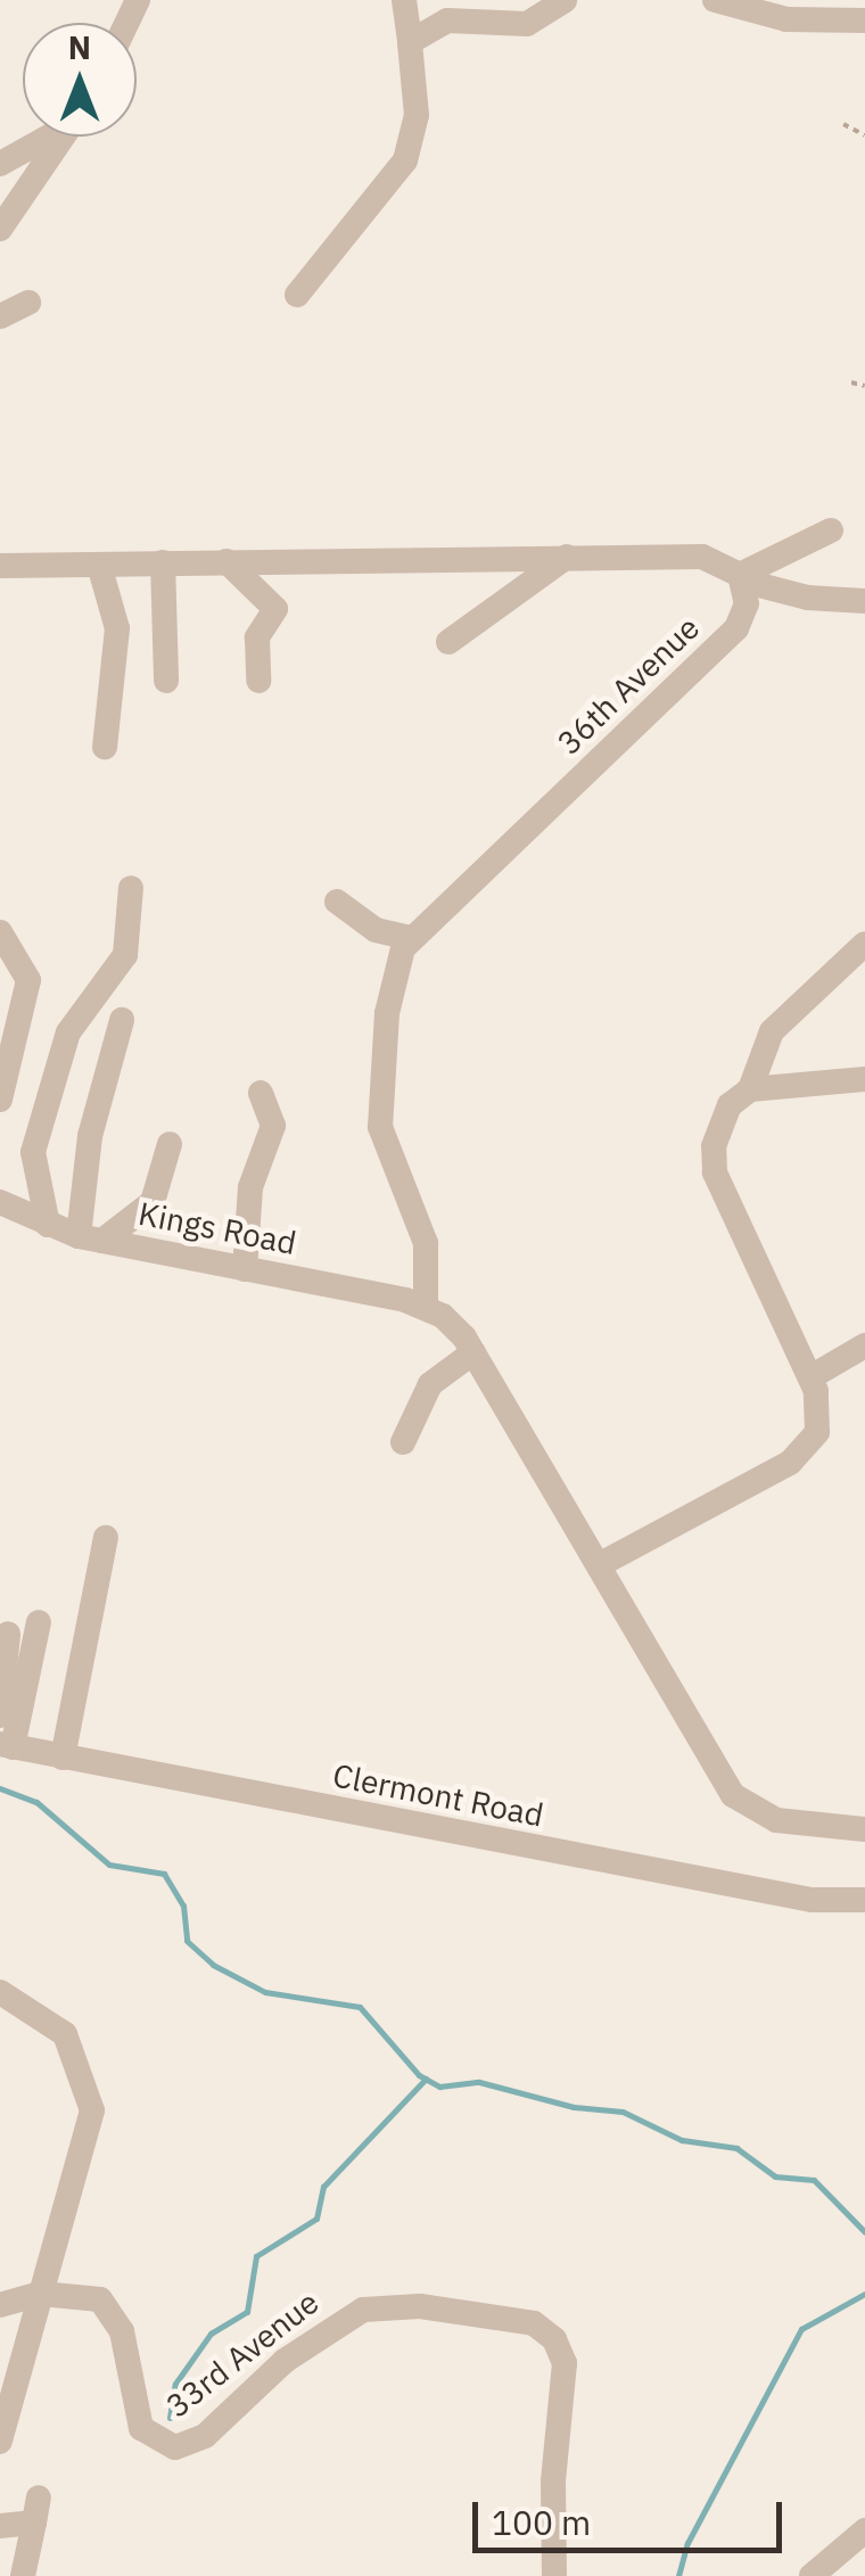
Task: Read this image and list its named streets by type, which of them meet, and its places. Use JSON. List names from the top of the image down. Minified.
{"streets":{"street":["36th Avenue","Kings Road","Clermont Road","33rd Avenue"]},"crossings":[["36th Avenue","Kings Road"]],"scale_bar":"100 m","north":"top"}
